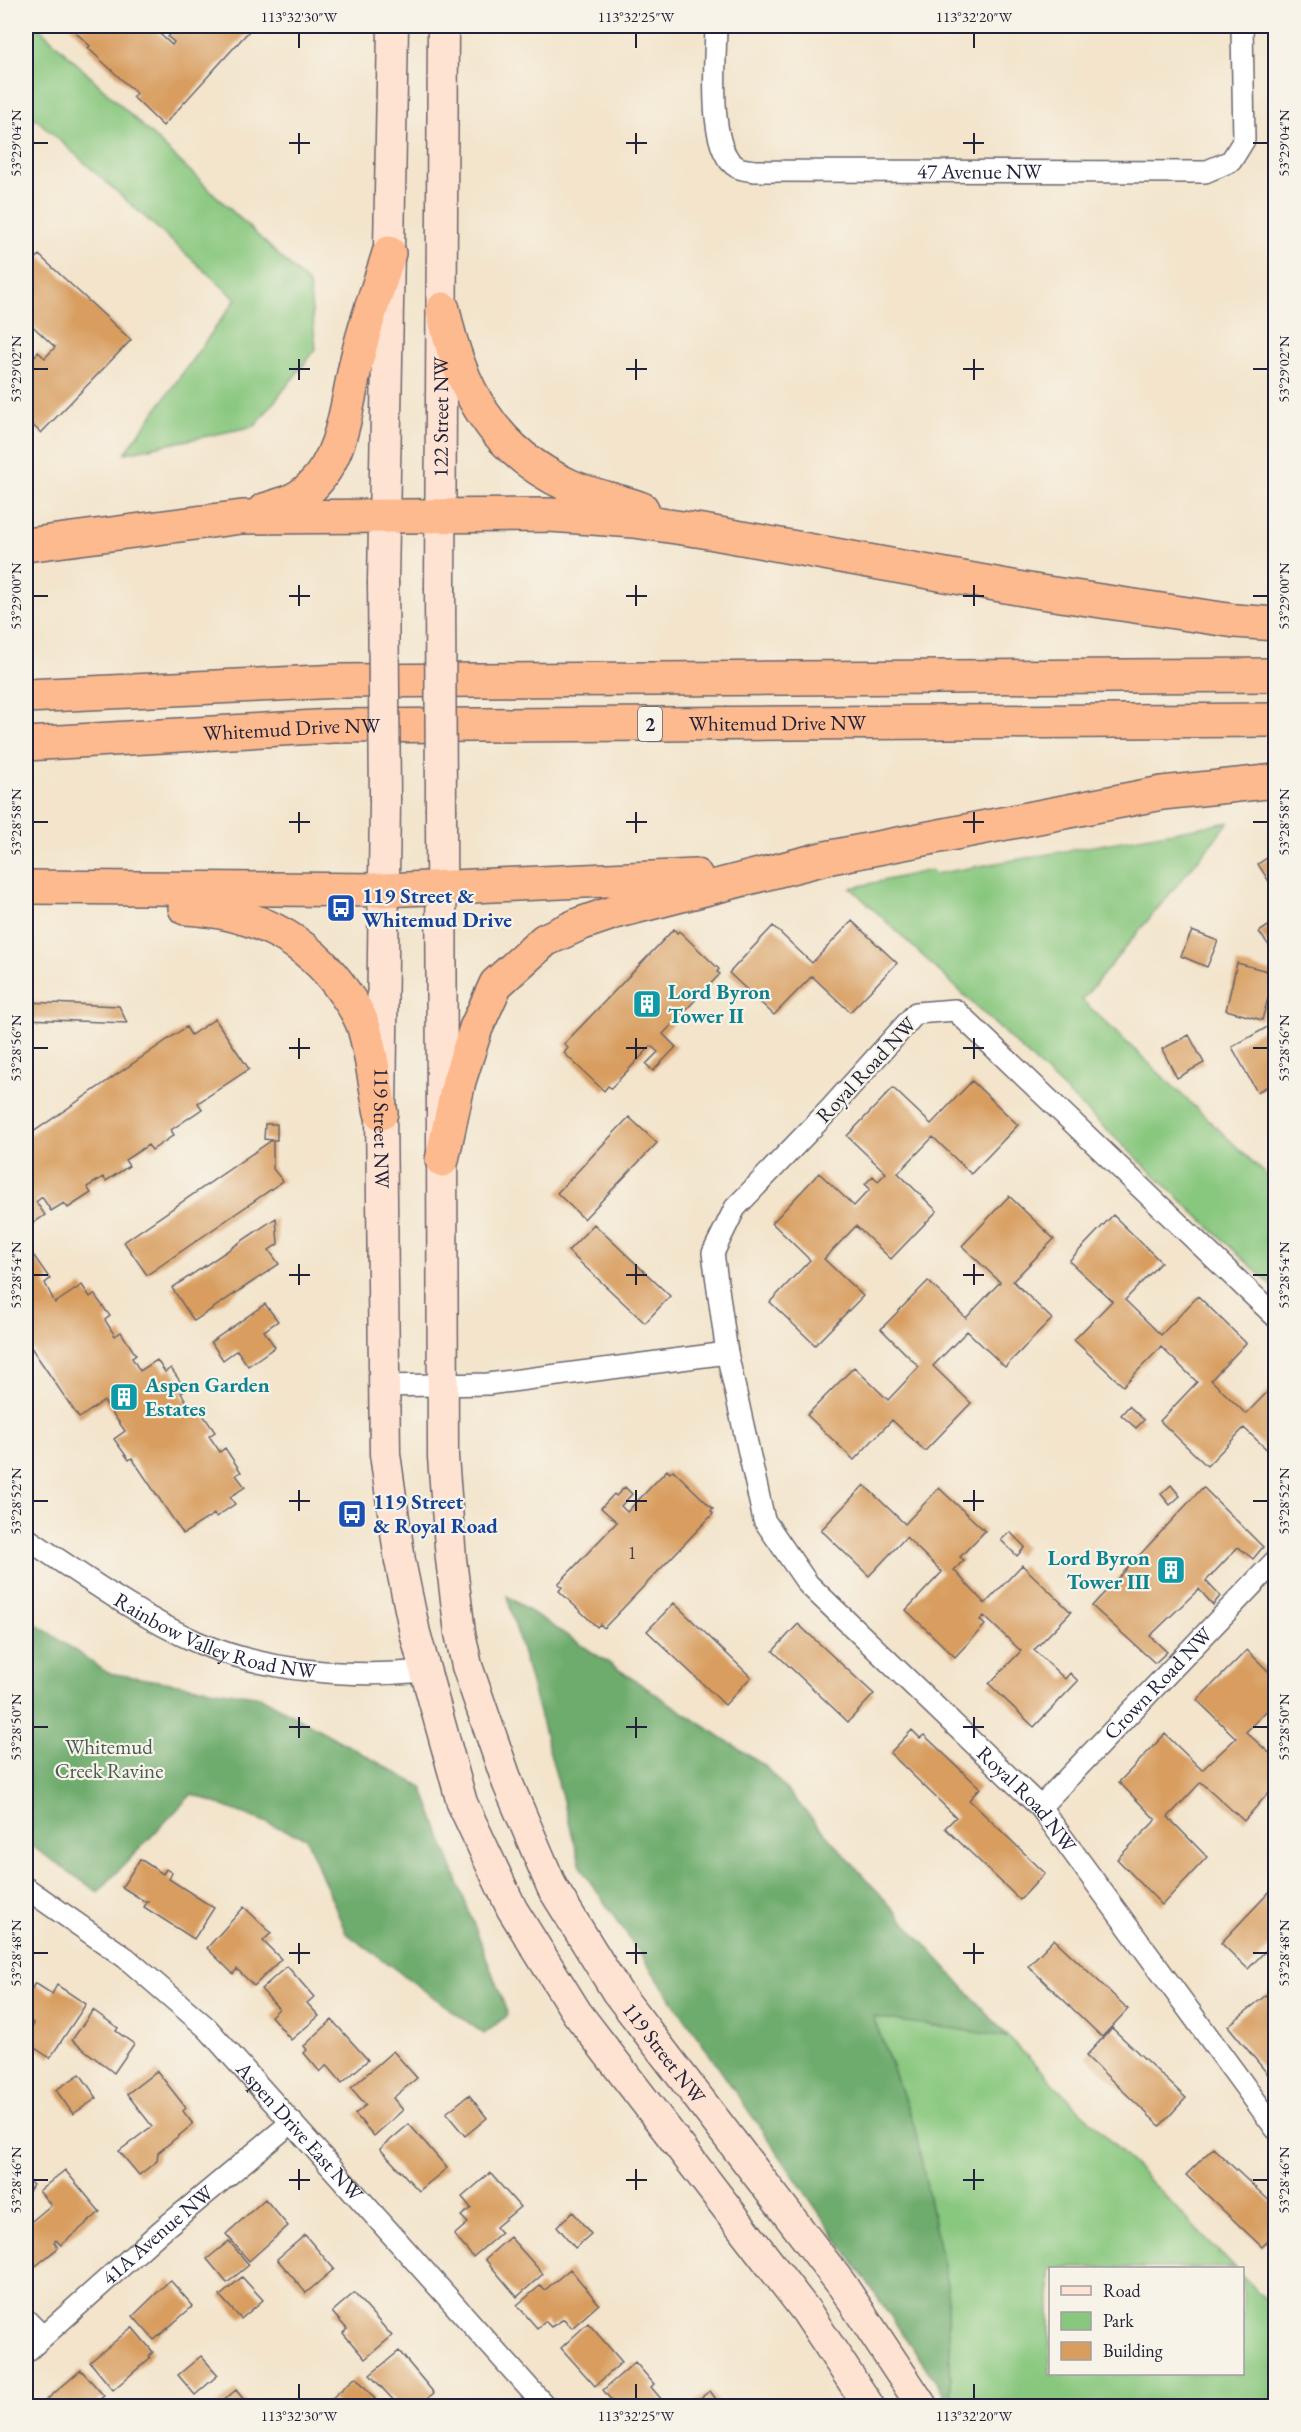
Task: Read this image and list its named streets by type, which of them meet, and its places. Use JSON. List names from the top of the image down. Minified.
{"streets":{"highway":["Whitemud Drive NW","2"],"main road":["122 Street NW","119 Street NW"],"street":["47 Avenue NW","Royal Road NW","Rainbow Valley Road NW","Crown Road NW","Aspen Drive East NW","41A Avenue NW"]},"crossings":[["122 Street NW","119 Street NW"],["Royal Road NW","Crown Road NW"],["119 Street NW","Rainbow Valley Road NW"],["Aspen Drive East NW","41A Avenue NW"]],"parks":["Whitemud Creek Ravine"],"places":{"bus stop":["119 Street & Whitemud Drive","119 Street & Royal Road"],"building":["Lord Byron Tower II","Aspen Garden Estates","Lord Byron Tower III"]},"house_numbers":["1"],"legend":["Road","Park","Building"],"coordinates":["113°32'30\"W","113°32'25\"W","113°32'20\"W","53°29'04\"N","53°29'02\"N","53°29'00\"N","53°28'58\"N","53°28'56\"N","53°28'54\"N","53°28'52\"N","53°28'50\"N","53°28'48\"N","53°28'46\"N"]}
